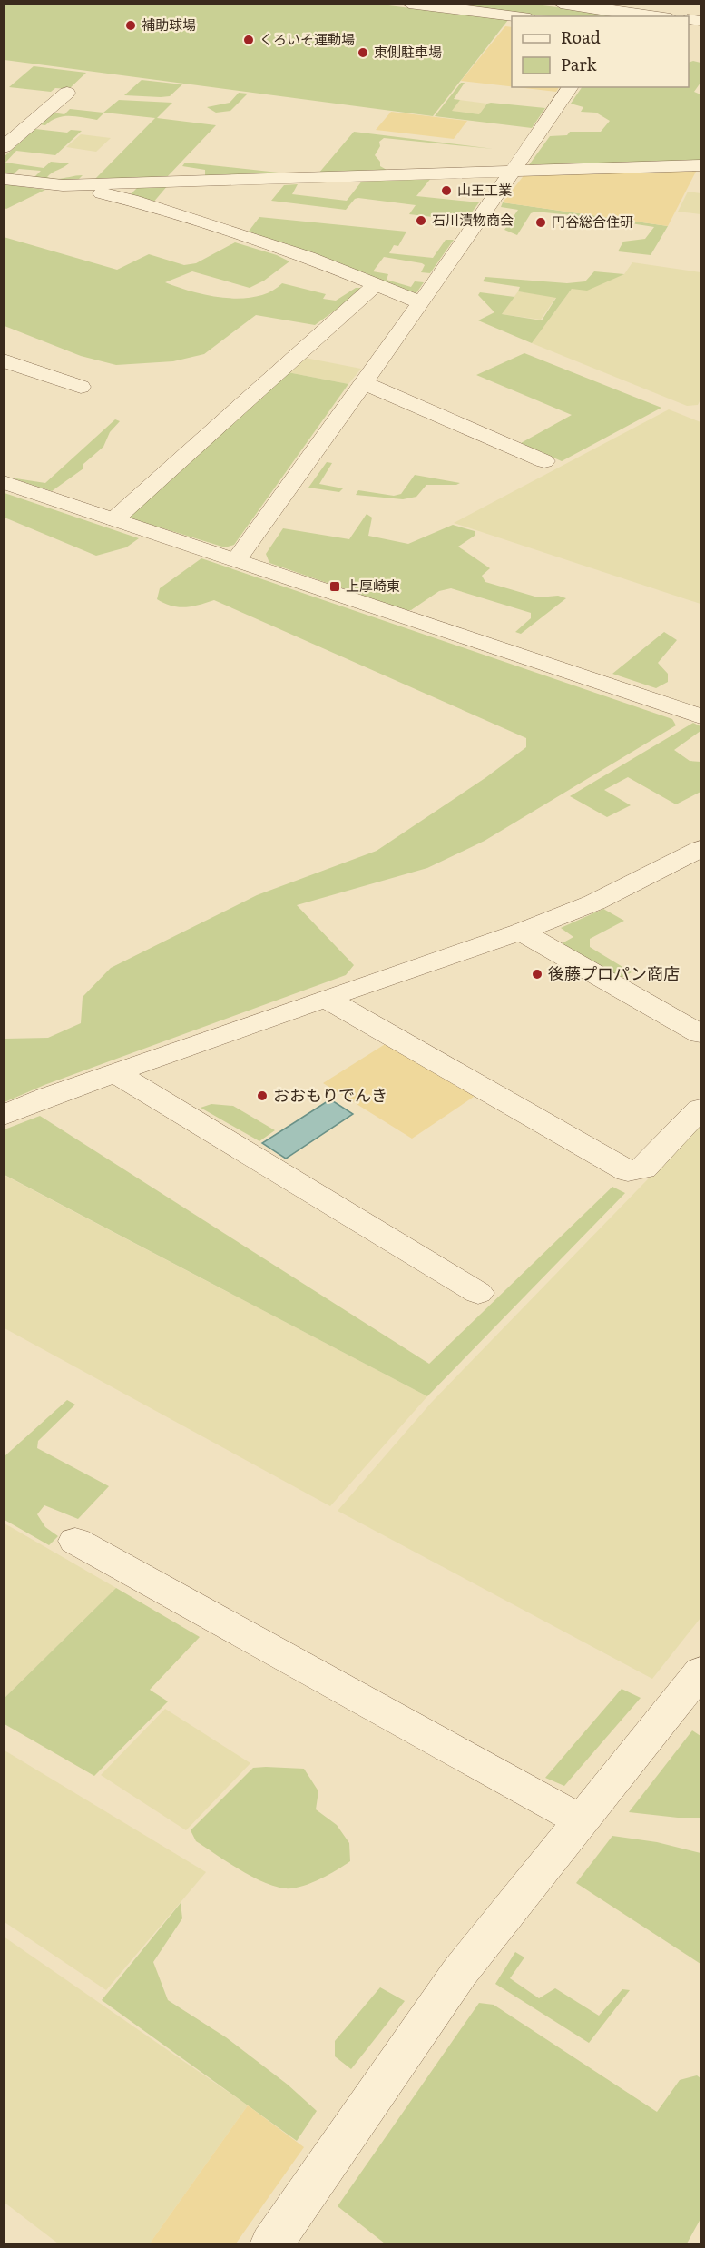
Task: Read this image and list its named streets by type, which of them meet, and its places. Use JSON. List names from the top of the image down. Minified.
{"places":{"other":["補助球場","くろいそ運動場","東側駐車場","山王工業","石川漬物商会","円谷総合住研","後藤プロパン商店","おおもりでんき"],"transit":["上厚崎東"]},"legend":["Road","Park"]}
